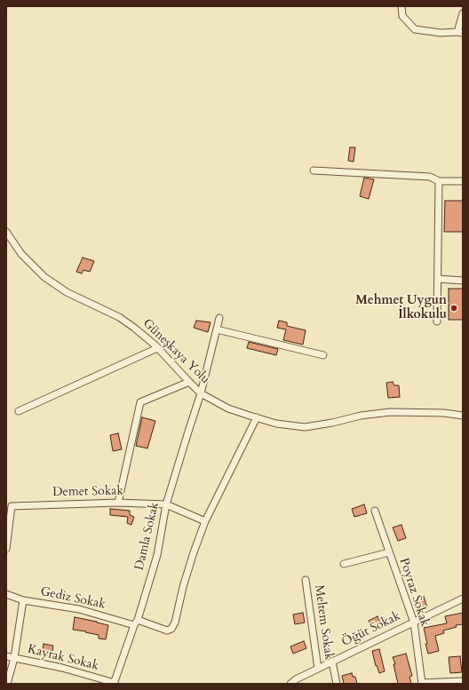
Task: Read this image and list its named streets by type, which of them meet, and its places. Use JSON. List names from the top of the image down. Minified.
{"streets":{"street":["Güneşkaya Yolu","Demet Sokak","Damla Sokak","Poyraz Sokak","Gediz Sokak","Meltem Sokak","Öğüt Sokak","Kayrak Sokak"]},"crossings":[["Güneşkaya Yolu","Damla Sokak"],["Demet Sokak","Damla Sokak"],["Demet Sokak","Gediz Sokak"],["Damla Sokak","Gediz Sokak"],["Damla Sokak","Kayrak Sokak"],["Poyraz Sokak","Öğüt Sokak"],["Meltem Sokak","Öğüt Sokak"]],"places":["Mehmet Uygun İlkokulu"]}
